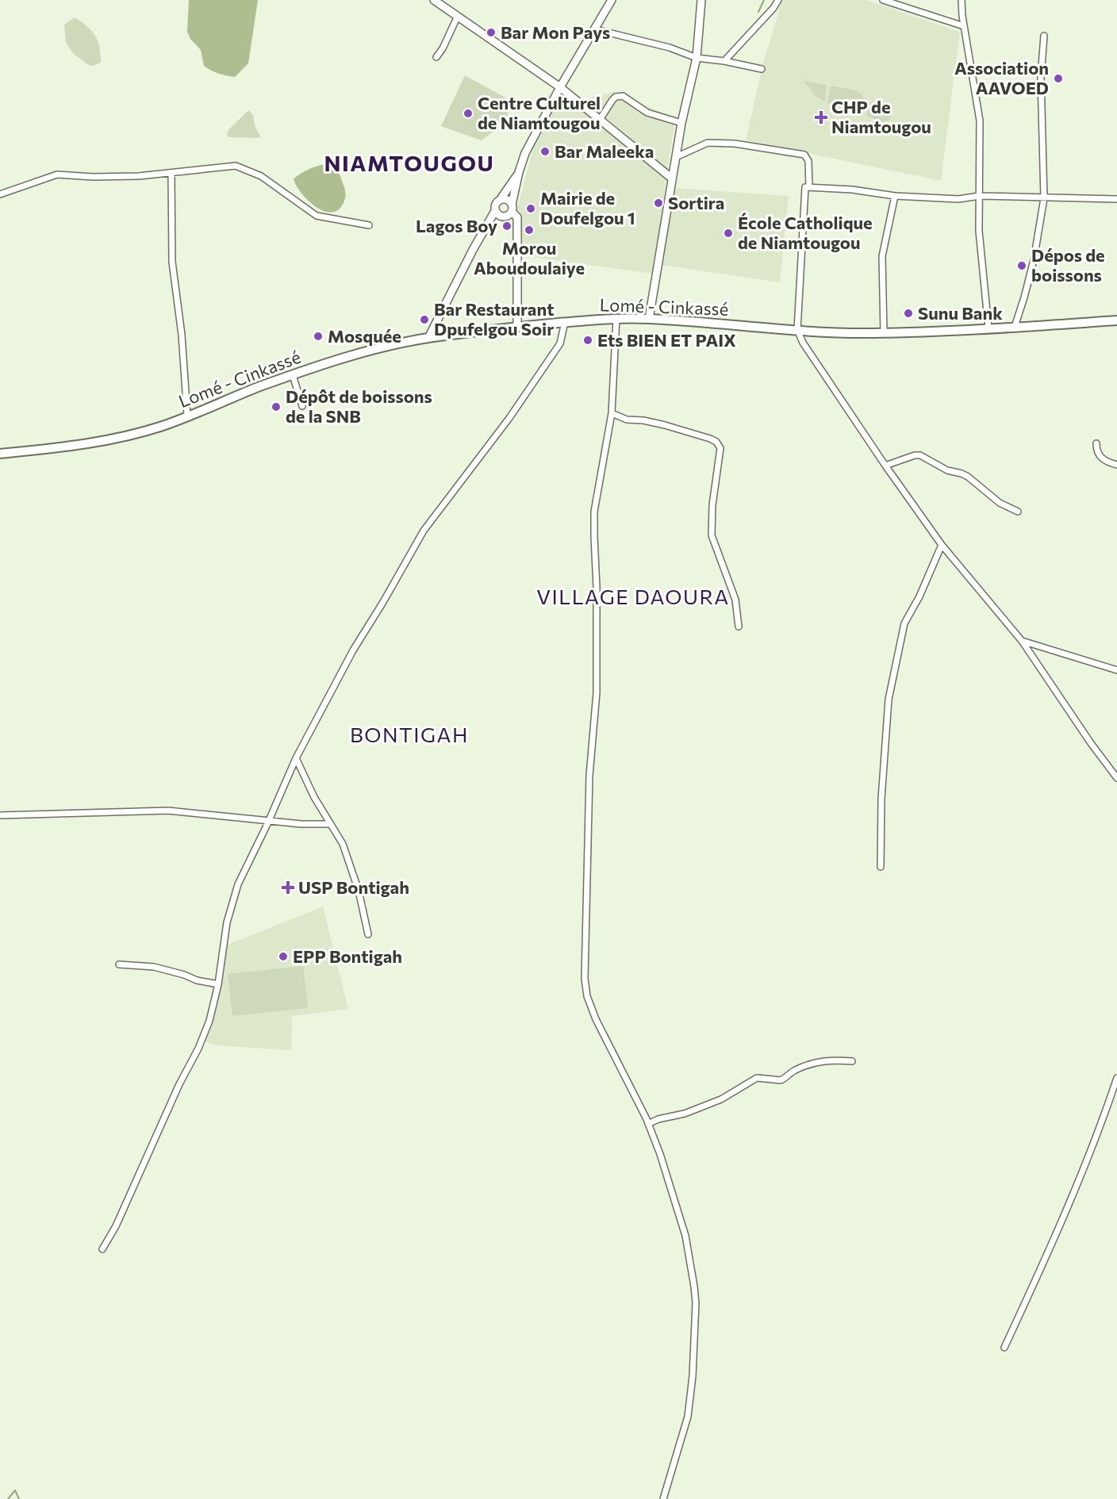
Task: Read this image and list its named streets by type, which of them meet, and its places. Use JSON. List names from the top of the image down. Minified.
{"streets":{"highway":["Lomé - Cinkassé"]},"districts":["NIAMTOUGOU","VILLAGE DAOURA","BONTIGAH"],"places":{"other":["Bar Mon Pays","Association AAVOED","Centre Culturel de Niamtougou","Bar Maleeka","Sortira","Mairie de Doufelgou 1","Lagos Boy","Morou Aboudoulaiye","École Catholique de Niamtougou","Dépos de boissons","Sunu Bank","Bar Restaurant Dpufelgou Soir","Mosquée","Ets BIEN ET PAIX","Dépôt de boissons de la SNB","EPP Bontigah"],"health":["CHP de Niamtougou","USP Bontigah"]}}
